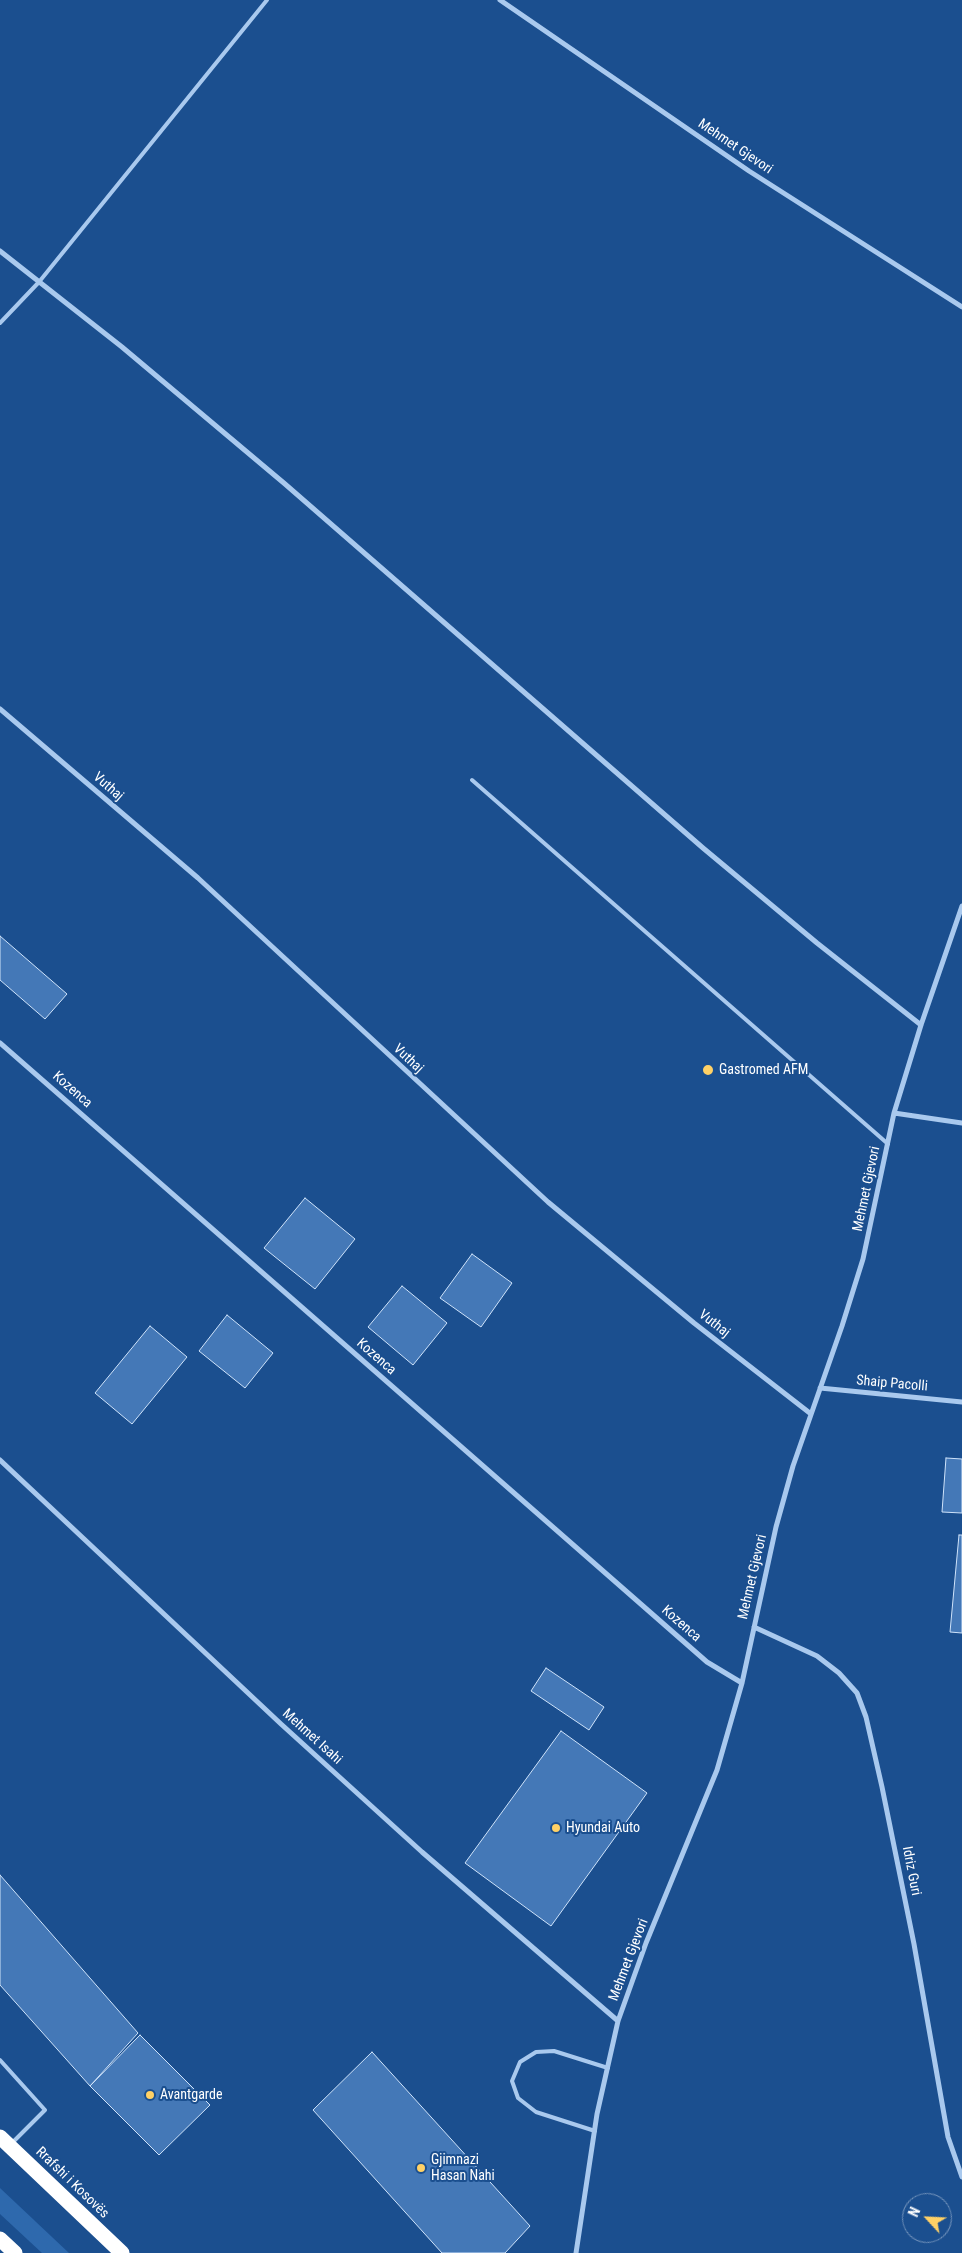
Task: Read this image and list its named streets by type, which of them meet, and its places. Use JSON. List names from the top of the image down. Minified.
{"streets":{"highway":["Rrafshi i Kosovës"],"street":["Mehmet Gjevori","Vuthaj","Kozenca","Shaip Pacolli","Mehmet Isahi","Idriz Guri"]},"crossings":[["Mehmet Gjevori","Vuthaj"],["Mehmet Gjevori","Kozenca"],["Mehmet Gjevori","Shaip Pacolli"],["Mehmet Gjevori","Mehmet Isahi"],["Mehmet Gjevori","Idriz Guri"]],"places":["Gastromed AFM","Hyundai Auto","Avantgarde","Gjimnazi Hasan Nahi"],"north":"top left"}
